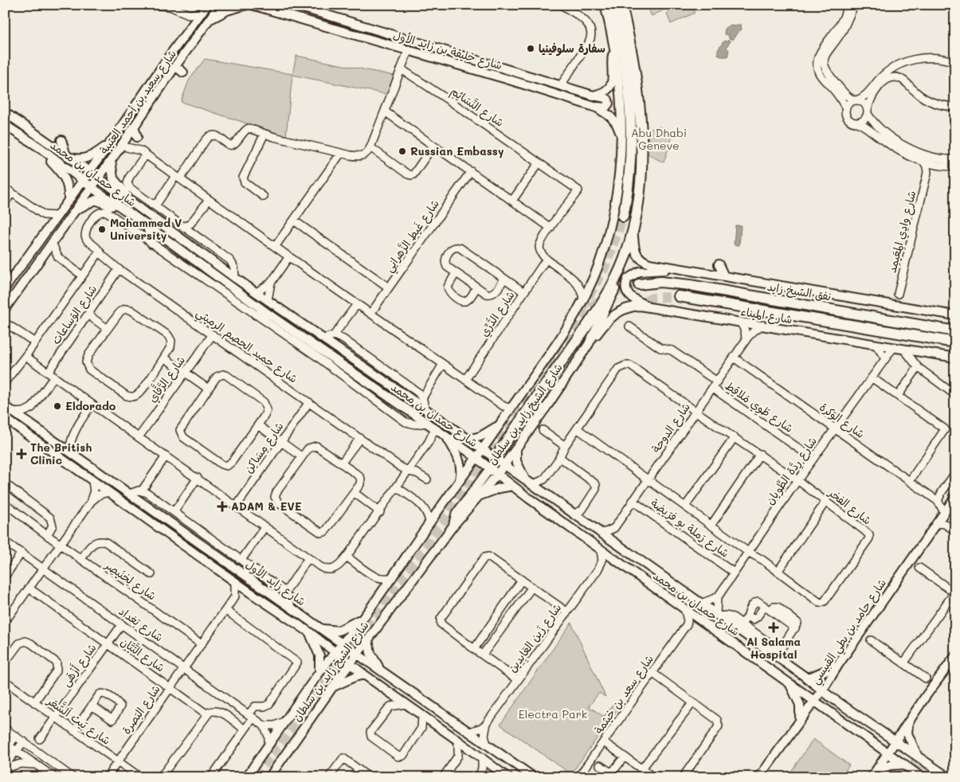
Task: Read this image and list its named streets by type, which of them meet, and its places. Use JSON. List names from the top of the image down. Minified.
{"streets":{"highway":["نفق الشيخ زايد","شارع الشيخ زايد بن سلطان"],"main road":["شارع خليفة بن زايد الأول","شارع سعيد بن أحمد العتيبة","شارع حمدان بن محمد","شارع الميناء","شارع زايد الأول","شارع حامد بن بطي القبيسي"],"street":["شارع النَّسَائِم","شارع وادِي المِعَيمِد","شارع غَيط الزَّهرانِي","شارع الدُّرِّي","شارع الوُساعات","شارع حميد الحصم الرميثي","شارع الرَّقَّاي","شارع طَوِي مَلاقِط","شارع الوَكرة","شارع الدوحة","شارع مِسَاكِن","شارع رِدَّة الطِّويان","شارع الفخر","شارع رَملة بو فرَيضة","شارع لِخنَيصِر","شارع بَغداد","شارع زَين العَابِدين","شارع التَّبَّان","شارع أَزْهَى","شارع سعد بن خيثمة","شارع البَصرة","شارع بَيت اَلشَّعَر"]},"crossings":[["شارع خليفة بن زايد الأول","شارع الشيخ زايد بن سلطان"],["شارع سعيد بن أحمد العتيبة","شارع حمدان بن محمد"],["شارع حمدان بن محمد","شارع الشيخ زايد بن سلطان"],["شارع حمدان بن محمد","شارع الفخر"],["شارع حمدان بن محمد","شارع حامد بن بطي القبيسي"],["شارع الوُساعات","شارع حميد الحصم الرميثي"],["شارع الميناء","شارع الشيخ زايد بن سلطان"],["شارع الميناء","شارع الدوحة"],["شارع الميناء","شارع رِدَّة الطِّويان"],["شارع حميد الحصم الرميثي","شارع الرَّقَّاي"],["شارع حميد الحصم الرميثي","شارع مِسَاكِن"],["شارع طَوِي مَلاقِط","شارع الدوحة"],["شارع طَوِي مَلاقِط","شارع رِدَّة الطِّويان"],["شارع الشيخ زايد بن سلطان","شارع زايد الأول"],["شارع الوَكرة","شارع الدوحة"],["شارع الوَكرة","شارع رِدَّة الطِّويان"],["شارع الوَكرة","شارع حامد بن بطي القبيسي"],["شارع الدوحة","شارع الفخر"],["شارع الدوحة","شارع رَملة بو فرَيضة"],["شارع رِدَّة الطِّويان","شارع الفخر"],["شارع رِدَّة الطِّويان","شارع رَملة بو فرَيضة"],["شارع لِخنَيصِر","شارع البَصرة"],["شارع زايد الأول","شارع زَين العَابِدين"],["شارع بَغداد","شارع أَزْهَى"],["شارع بَغداد","شارع البَصرة"],["شارع التَّبَّان","شارع أَزْهَى"],["شارع التَّبَّان","شارع البَصرة"],["شارع أَزْهَى","شارع بَيت اَلشَّعَر"],["شارع البَصرة","شارع بَيت اَلشَّعَر"]],"parks":["Abu Dhabi Geneve","Electra Park"],"places":{"other":["سفارة سلوفينيا","Russian Embassy","Mohammed V University","Eldorado"],"health":["The British Clinic","ADAM & EVE","Al Salama Hospital"]}}
